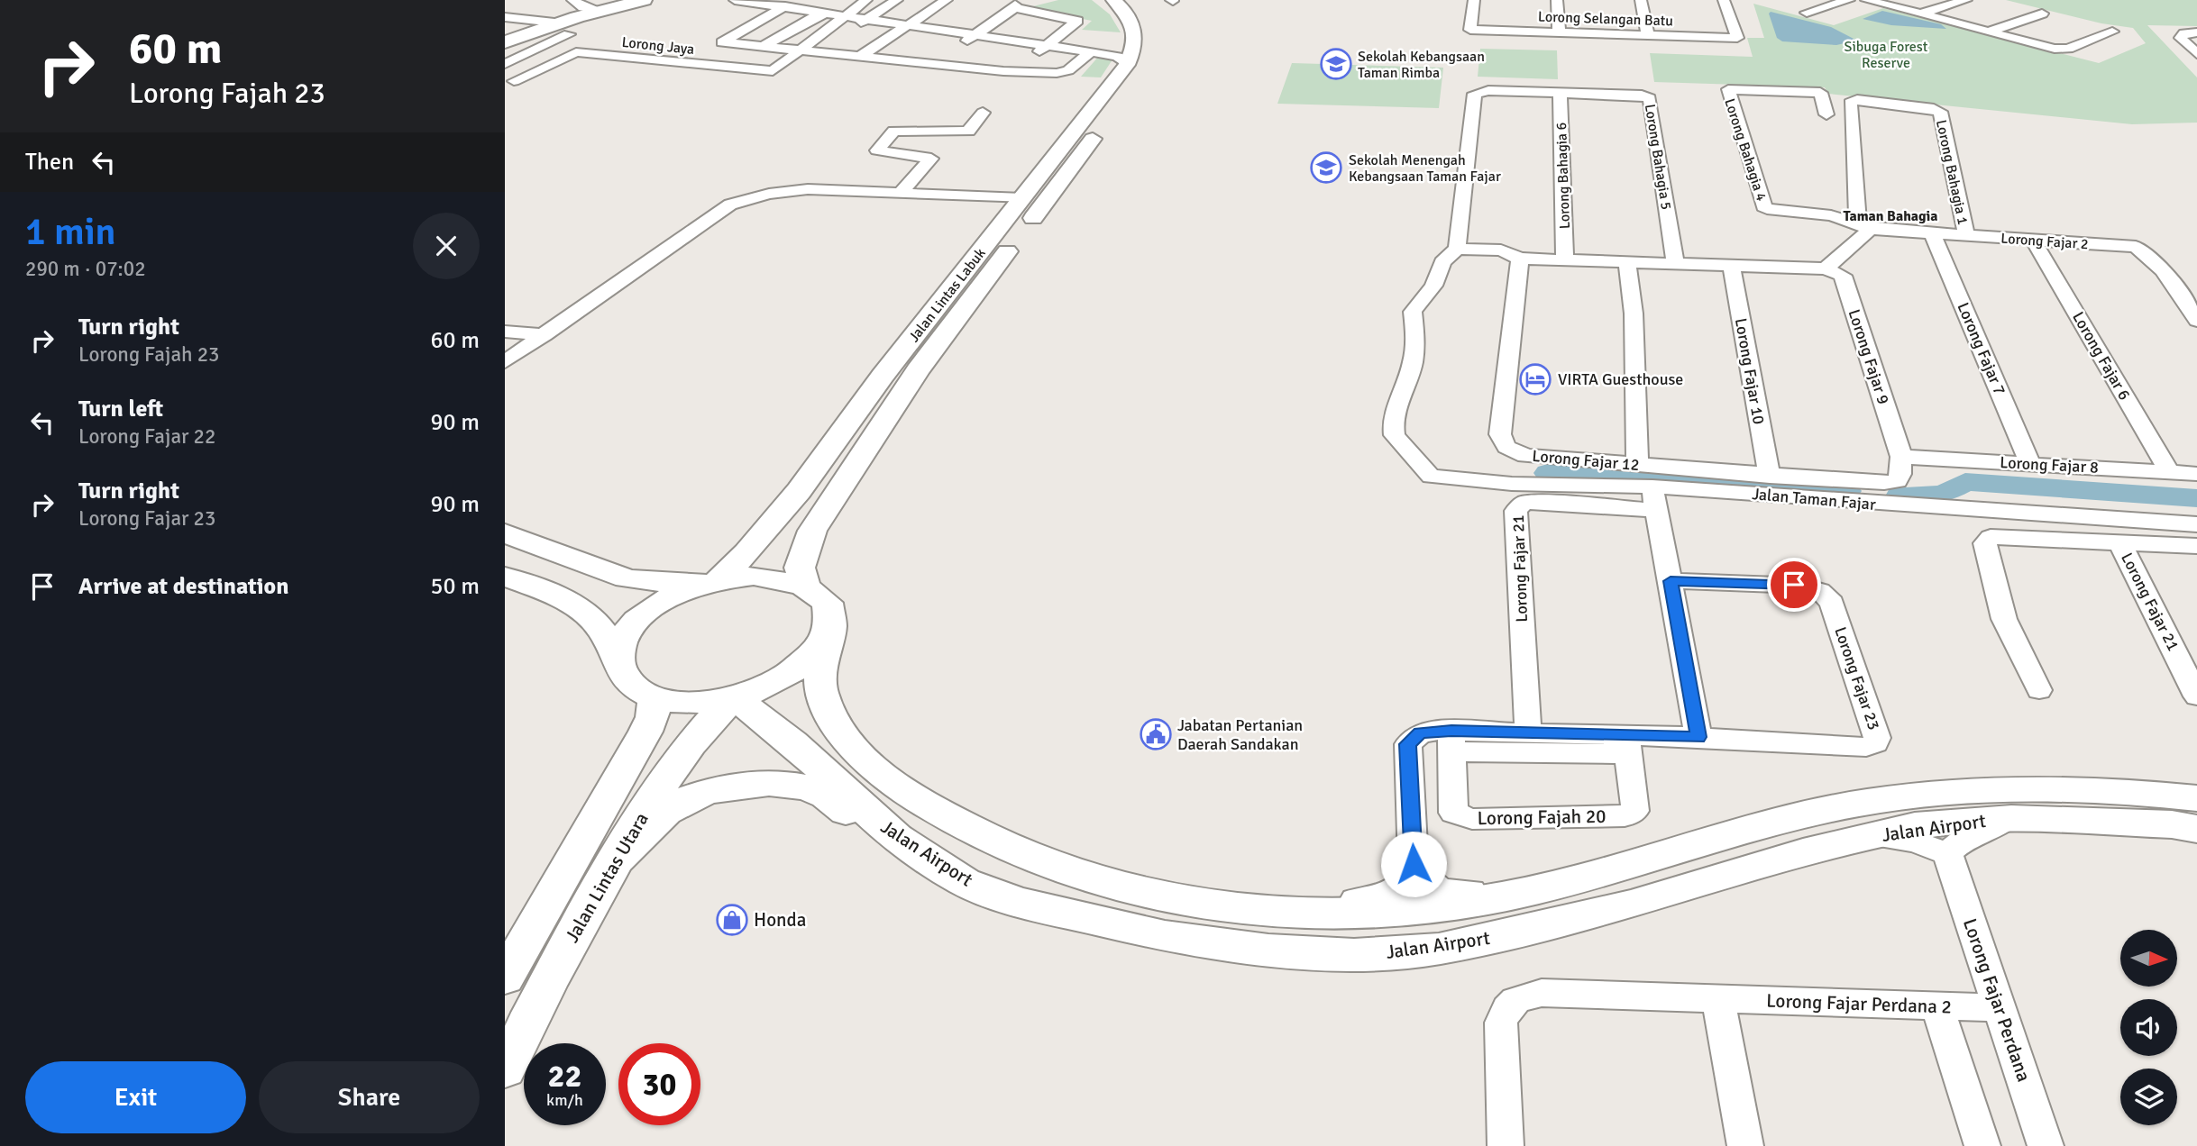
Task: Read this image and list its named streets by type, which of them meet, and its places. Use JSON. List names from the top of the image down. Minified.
{"streets":{"main road":["Jalan Lintas Labuk","Jalan Airport","Jalan Lintas Utara"],"street":["Lorong Selangan Batu","Lorong Jaya","Lorong Bahagia 4","Lorong Bahagia 5","Lorong Bahagia 1","Lorong Bahagia 6","Lorong Fajar 2","Lorong Fajar 7","Lorong Fajar 6","Lorong Fajar 9","Lorong Fajar 10","Lorong Fajar 12","Lorong Fajar 8","Jalan Taman Fajar","Lorong Fajar 21","Lorong Fajar 23","Lorong Fajah 20","Lorong Fajar Perdana","Lorong Fajar Perdana 2"]},"crossings":[["Lorong Bahagia 4","Lorong Bahagia 1"],["Lorong Bahagia 4","Lorong Fajar 2"],["Lorong Bahagia 5","Lorong Bahagia 6"],["Lorong Bahagia 5","Jalan Taman Fajar"],["Lorong Bahagia 1","Lorong Fajar 2"],["Lorong Fajar 2","Lorong Fajar 7"],["Lorong Fajar 2","Lorong Fajar 6"],["Jalan Lintas Labuk","Jalan Airport"],["Jalan Lintas Labuk","Jalan Lintas Utara"],["Lorong Fajar 7","Lorong Fajar 8"],["Lorong Fajar 6","Lorong Fajar 8"],["Lorong Fajar 9","Lorong Fajar 12"],["Lorong Fajar 9","Lorong Fajar 8"],["Lorong Fajar 10","Lorong Fajar 12"],["Lorong Fajar 12","Lorong Fajar 8"],["Jalan Taman Fajar","Lorong Fajar 21"],["Jalan Airport","Jalan Lintas Utara"],["Lorong Fajar Perdana","Lorong Fajar Perdana 2"]],"districts":["Taman Bahagia"],"parks":["Sibuga Forest Reserve"],"places":{"school or university":["Sekolah Kebangsaan Taman Rimba","Sekolah Menengah Kebangsaan Taman Fajar"],"hotel":["VIRTA Guesthouse"],"public building":["Jabatan Pertanian Daerah Sandakan"],"shop":["Honda"]},"north":"right","page":{"turn":["60 m","Lorong Fajah 23"],"then":"Then","heading":["1 min","290 m · 07:02"],"list":[{"name":"Turn right","note":"Lorong Fajah 23","value":"60 m"},{"name":"Turn left","note":"Lorong Fajar 22","value":"90 m"},{"name":"Turn right","note":"Lorong Fajar 23","value":"90 m"},{"name":"Arrive at destination","value":"50 m"}],"speed":"22 km/h","limit":"30","buttons":["Exit","Share"]}}
